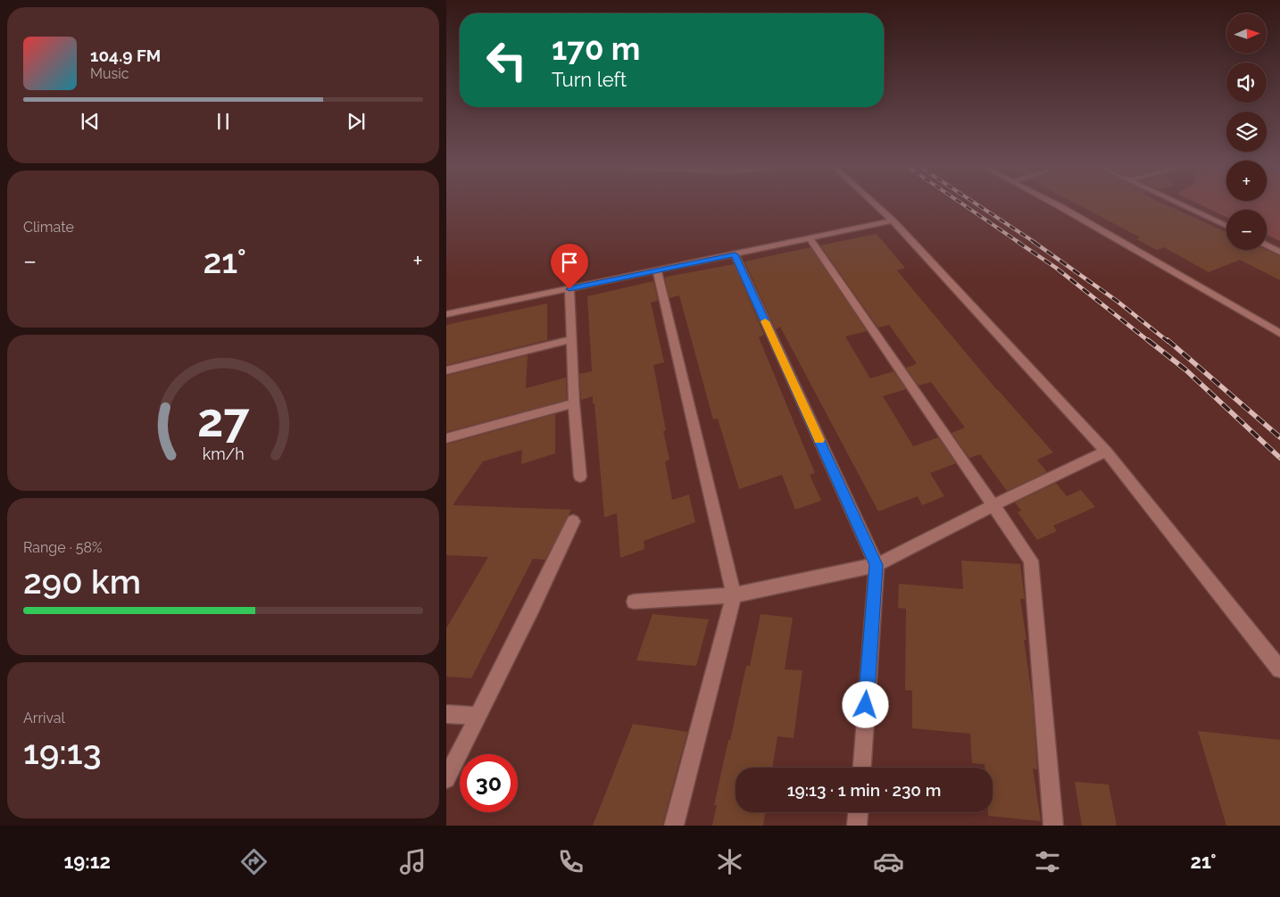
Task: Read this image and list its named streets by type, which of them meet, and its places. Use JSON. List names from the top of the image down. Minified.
{"north":"right","page":{"map_buttons":["+","−"],"turn":["170 m","Turn left"],"song":["104.9 FM","Music"],"tile":["Climate",["Range · 58%","290 km"],["Arrival","19:13"]],"heat":["−","21°","+"],"limit":"30","trip":"19:13 · 1 min · 230 m","tabs":["19:12","21°"],"gauge":["27","km/h"]}}
